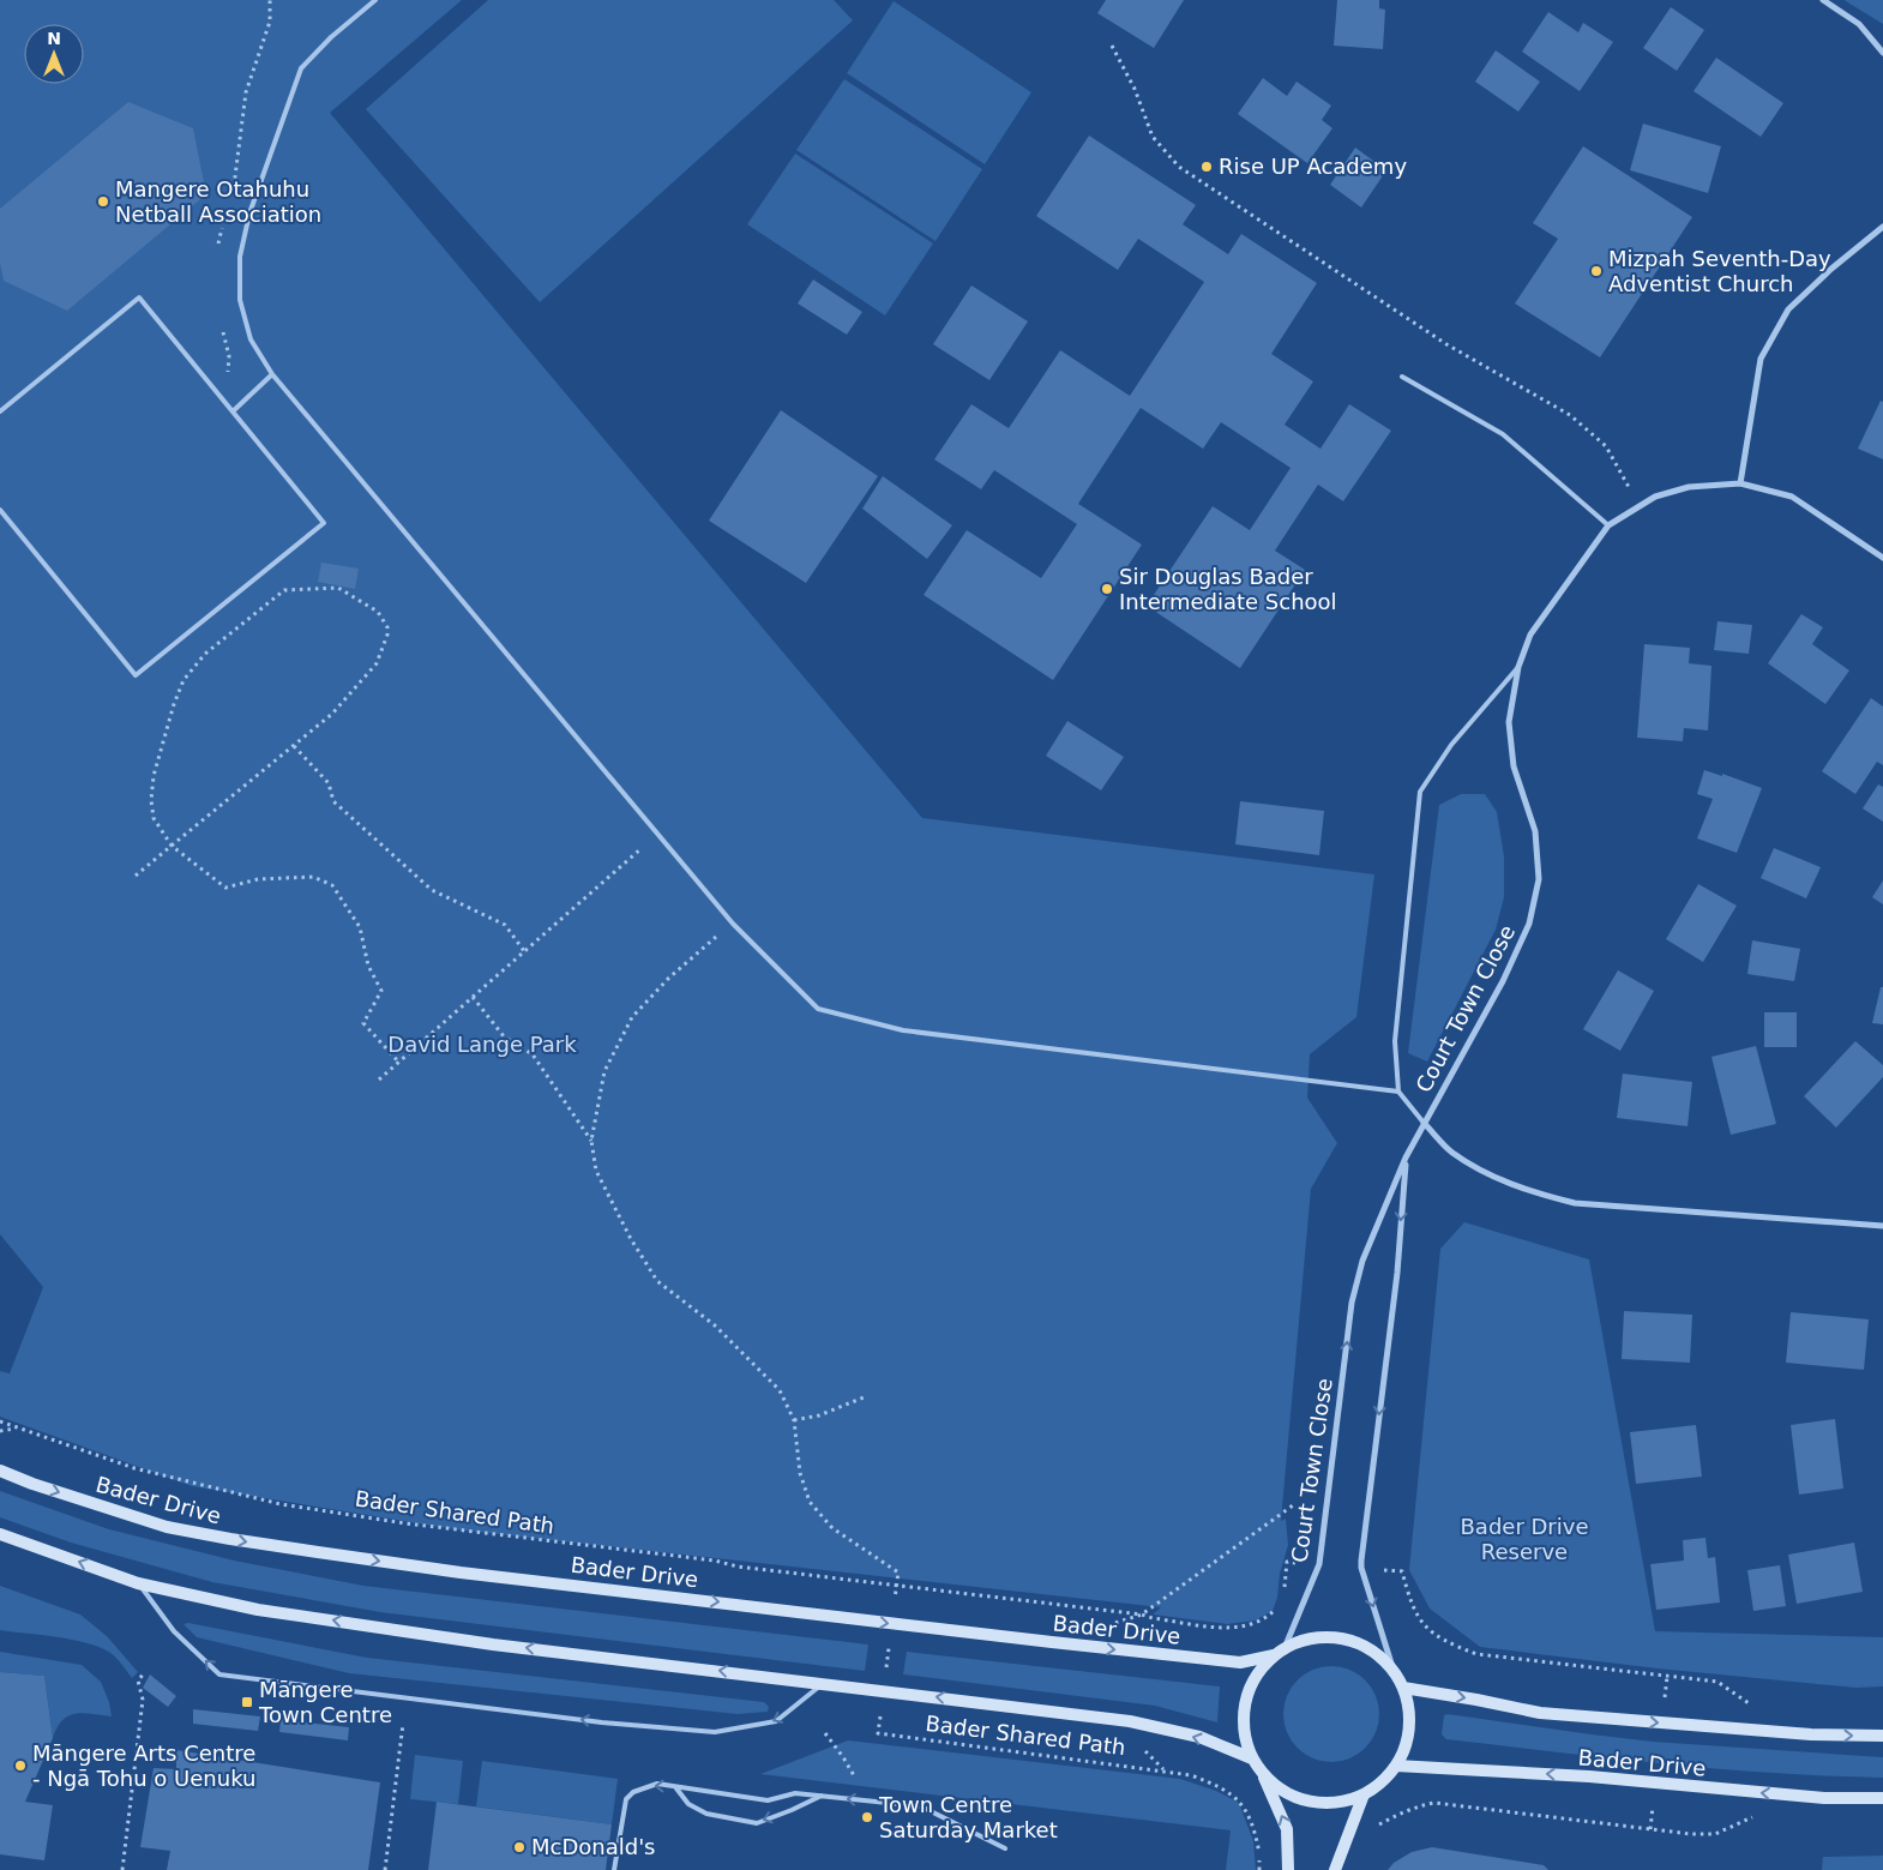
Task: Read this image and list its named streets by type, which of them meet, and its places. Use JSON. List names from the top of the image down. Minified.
{"streets":{"main road":["Bader Drive"],"street":["Court Town Close"],"path":["Bader Shared Path"]},"crossings":[["Court Town Close","Bader Drive"],["Bader Drive","Bader Shared Path"]],"parks":["David Lange Park","Bader Drive Reserve"],"places":{"other":["Rise UP Academy","Mangere Otahuhu Netball Association","Mizpah Seventh-Day Adventist Church","Sir Douglas Bader Intermediate School","Māngere Arts Centre - Ngā Tohu o Uenuku","Town Centre Saturday Market","McDonald's"],"transit":["Māngere Town Centre"]},"north":"top"}
